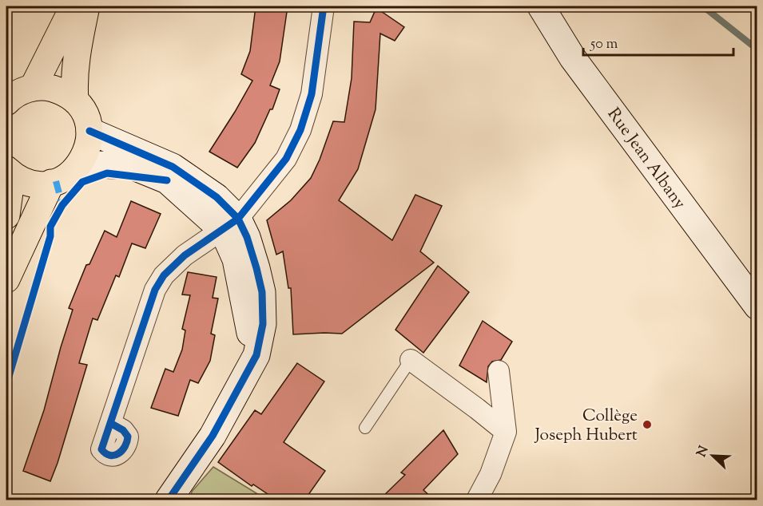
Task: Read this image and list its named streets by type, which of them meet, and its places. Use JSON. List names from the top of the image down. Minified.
{"streets":{"street":["Rue Jean Albany"]},"places":["Collège Joseph Hubert"],"scale_bar":"50 m","north":"top left"}
